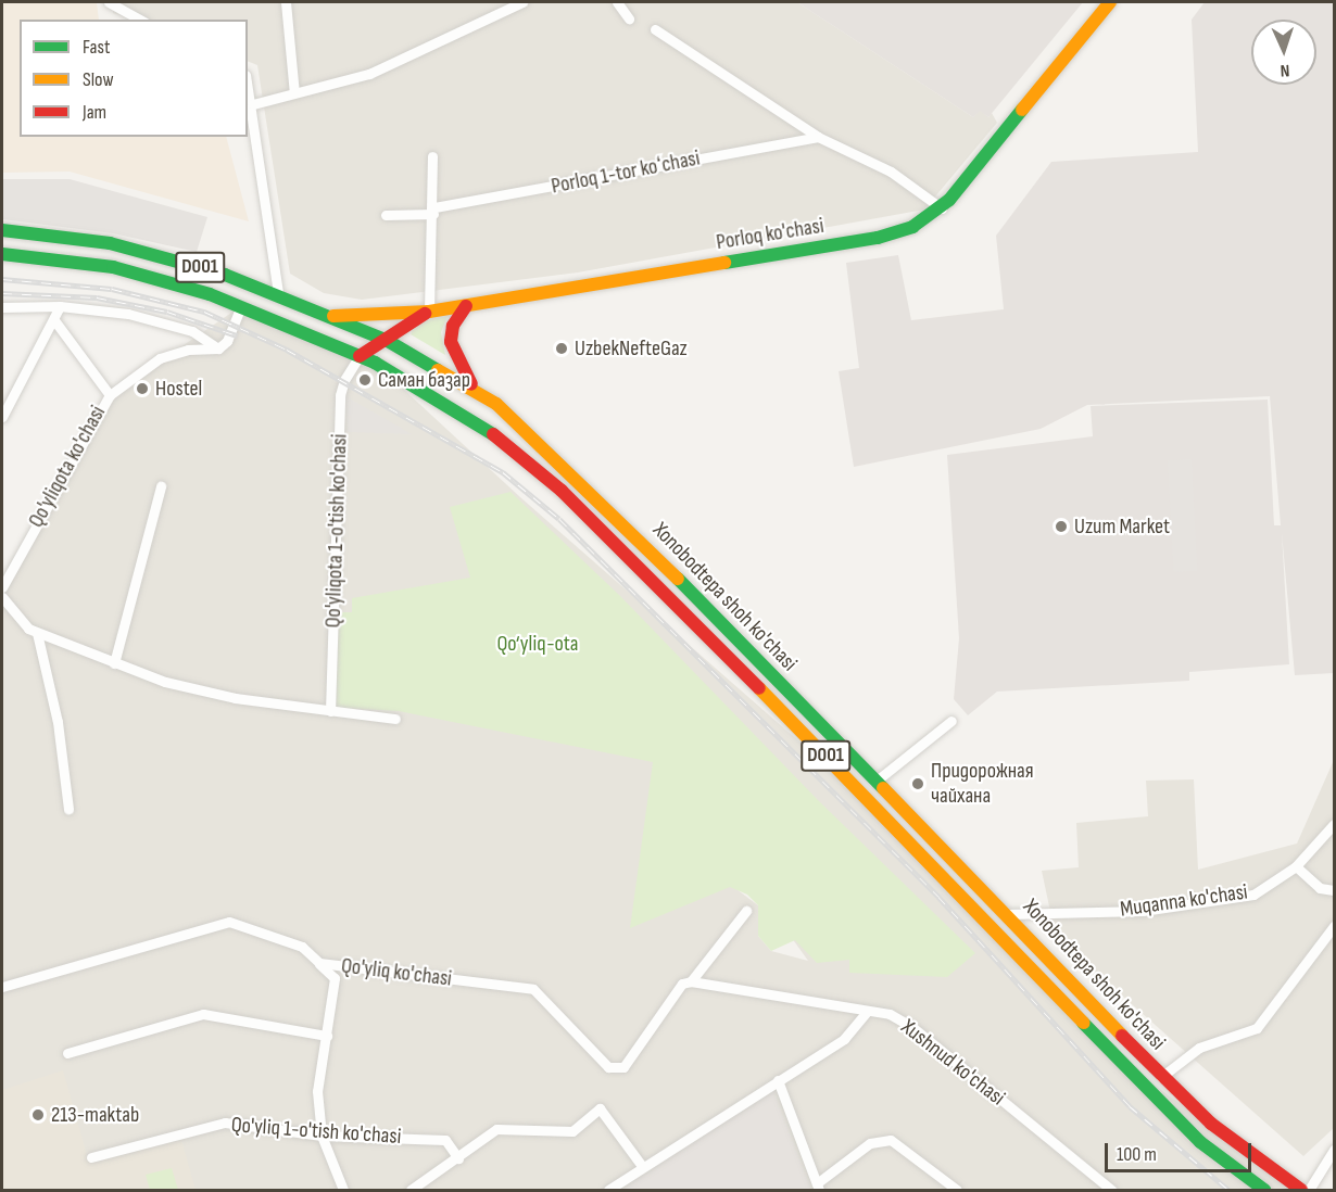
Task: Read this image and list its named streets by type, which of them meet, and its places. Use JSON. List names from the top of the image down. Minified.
{"streets":{"main road":["Porloq ko'chasi","D001","Xonobodtepa shoh ko'chasi"],"street":["Porloq 1-tor koʻchasi","Qo'yliqota ko'chasi","Qo'yliqota 1-o'tish ko'chasi","Muqanna ko'chasi","Qo'yliq ko'chasi","Xushnud ko'chasi","Qo'yliq 1-o'tish ko'chasi"]},"crossings":[["Porloq ko'chasi","Xonobodtepa shoh ko'chasi"],["Qo'yliqota 1-o'tish ko'chasi","Xonobodtepa shoh ko'chasi"],["Xonobodtepa shoh ko'chasi","Muqanna ko'chasi"],["Qo'yliq ko'chasi","Xushnud ko'chasi"]],"parks":["Qo‘yliq-ota"],"places":["UzbekNefteGaz","Саман базар","Hostel","Uzum Market","Придорожная чайхана","213-maktab"],"legend":["Fast","Slow","Jam"],"scale_bar":"100 m","north":"bottom"}
